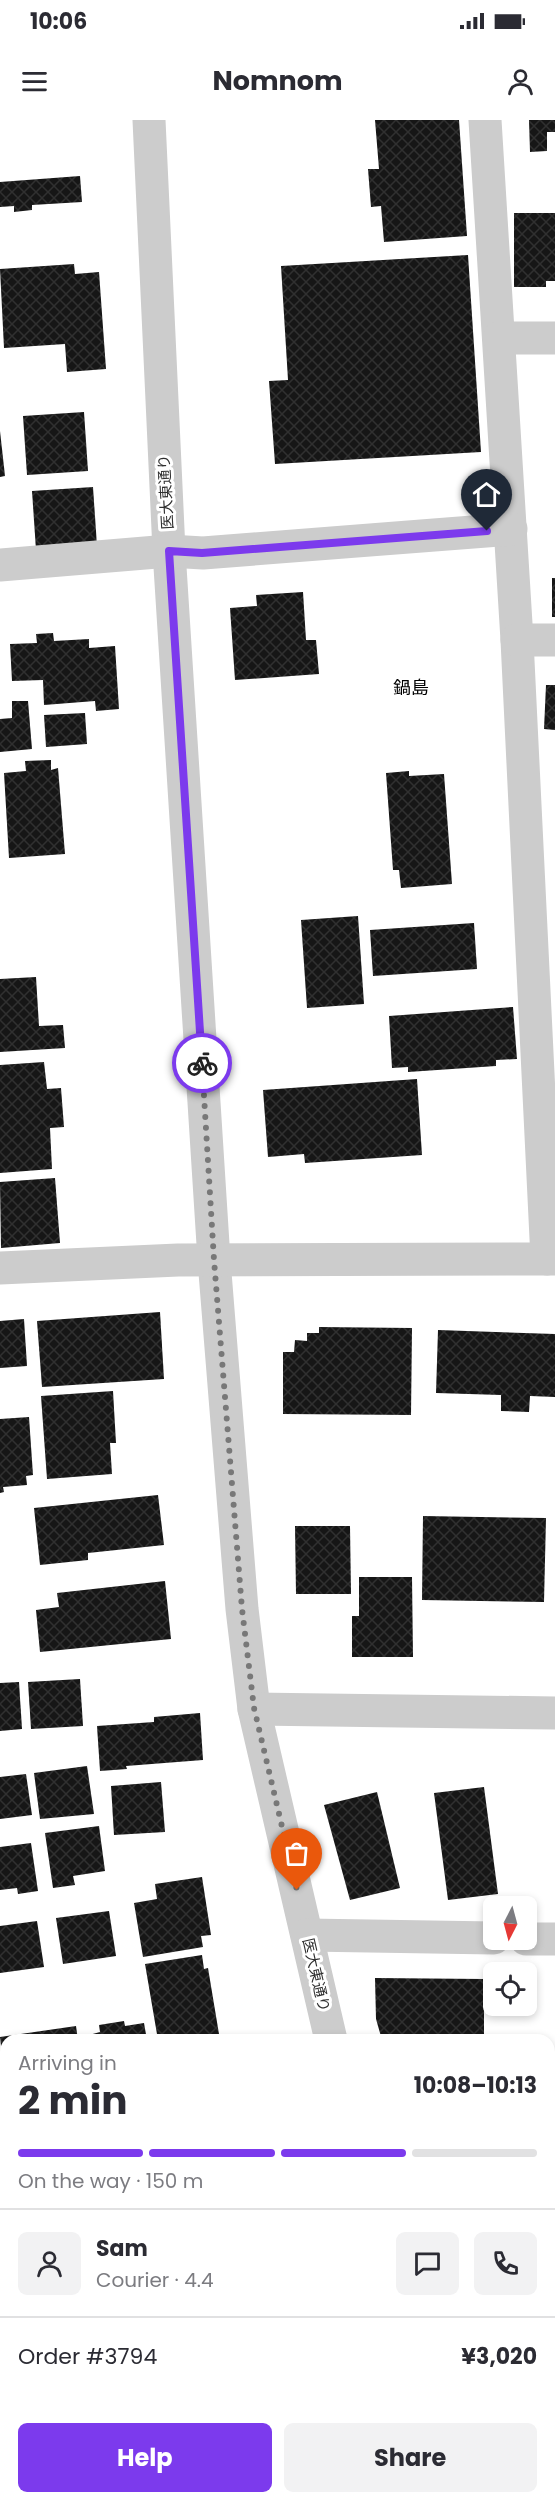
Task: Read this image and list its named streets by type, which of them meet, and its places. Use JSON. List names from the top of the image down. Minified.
{"streets":{"street":["医大東通り"]},"districts":["鍋島"],"north":"bottom","page":{"status":"10:06","header":"Nomnom","heading":["2 min","Arriving in","10:08–10:13"],"panel":["Sam","Courier · 4.4","Order #3794","¥3,020"],"bar":"On the way · 150 m","buttons":["Help","Share"]}}
